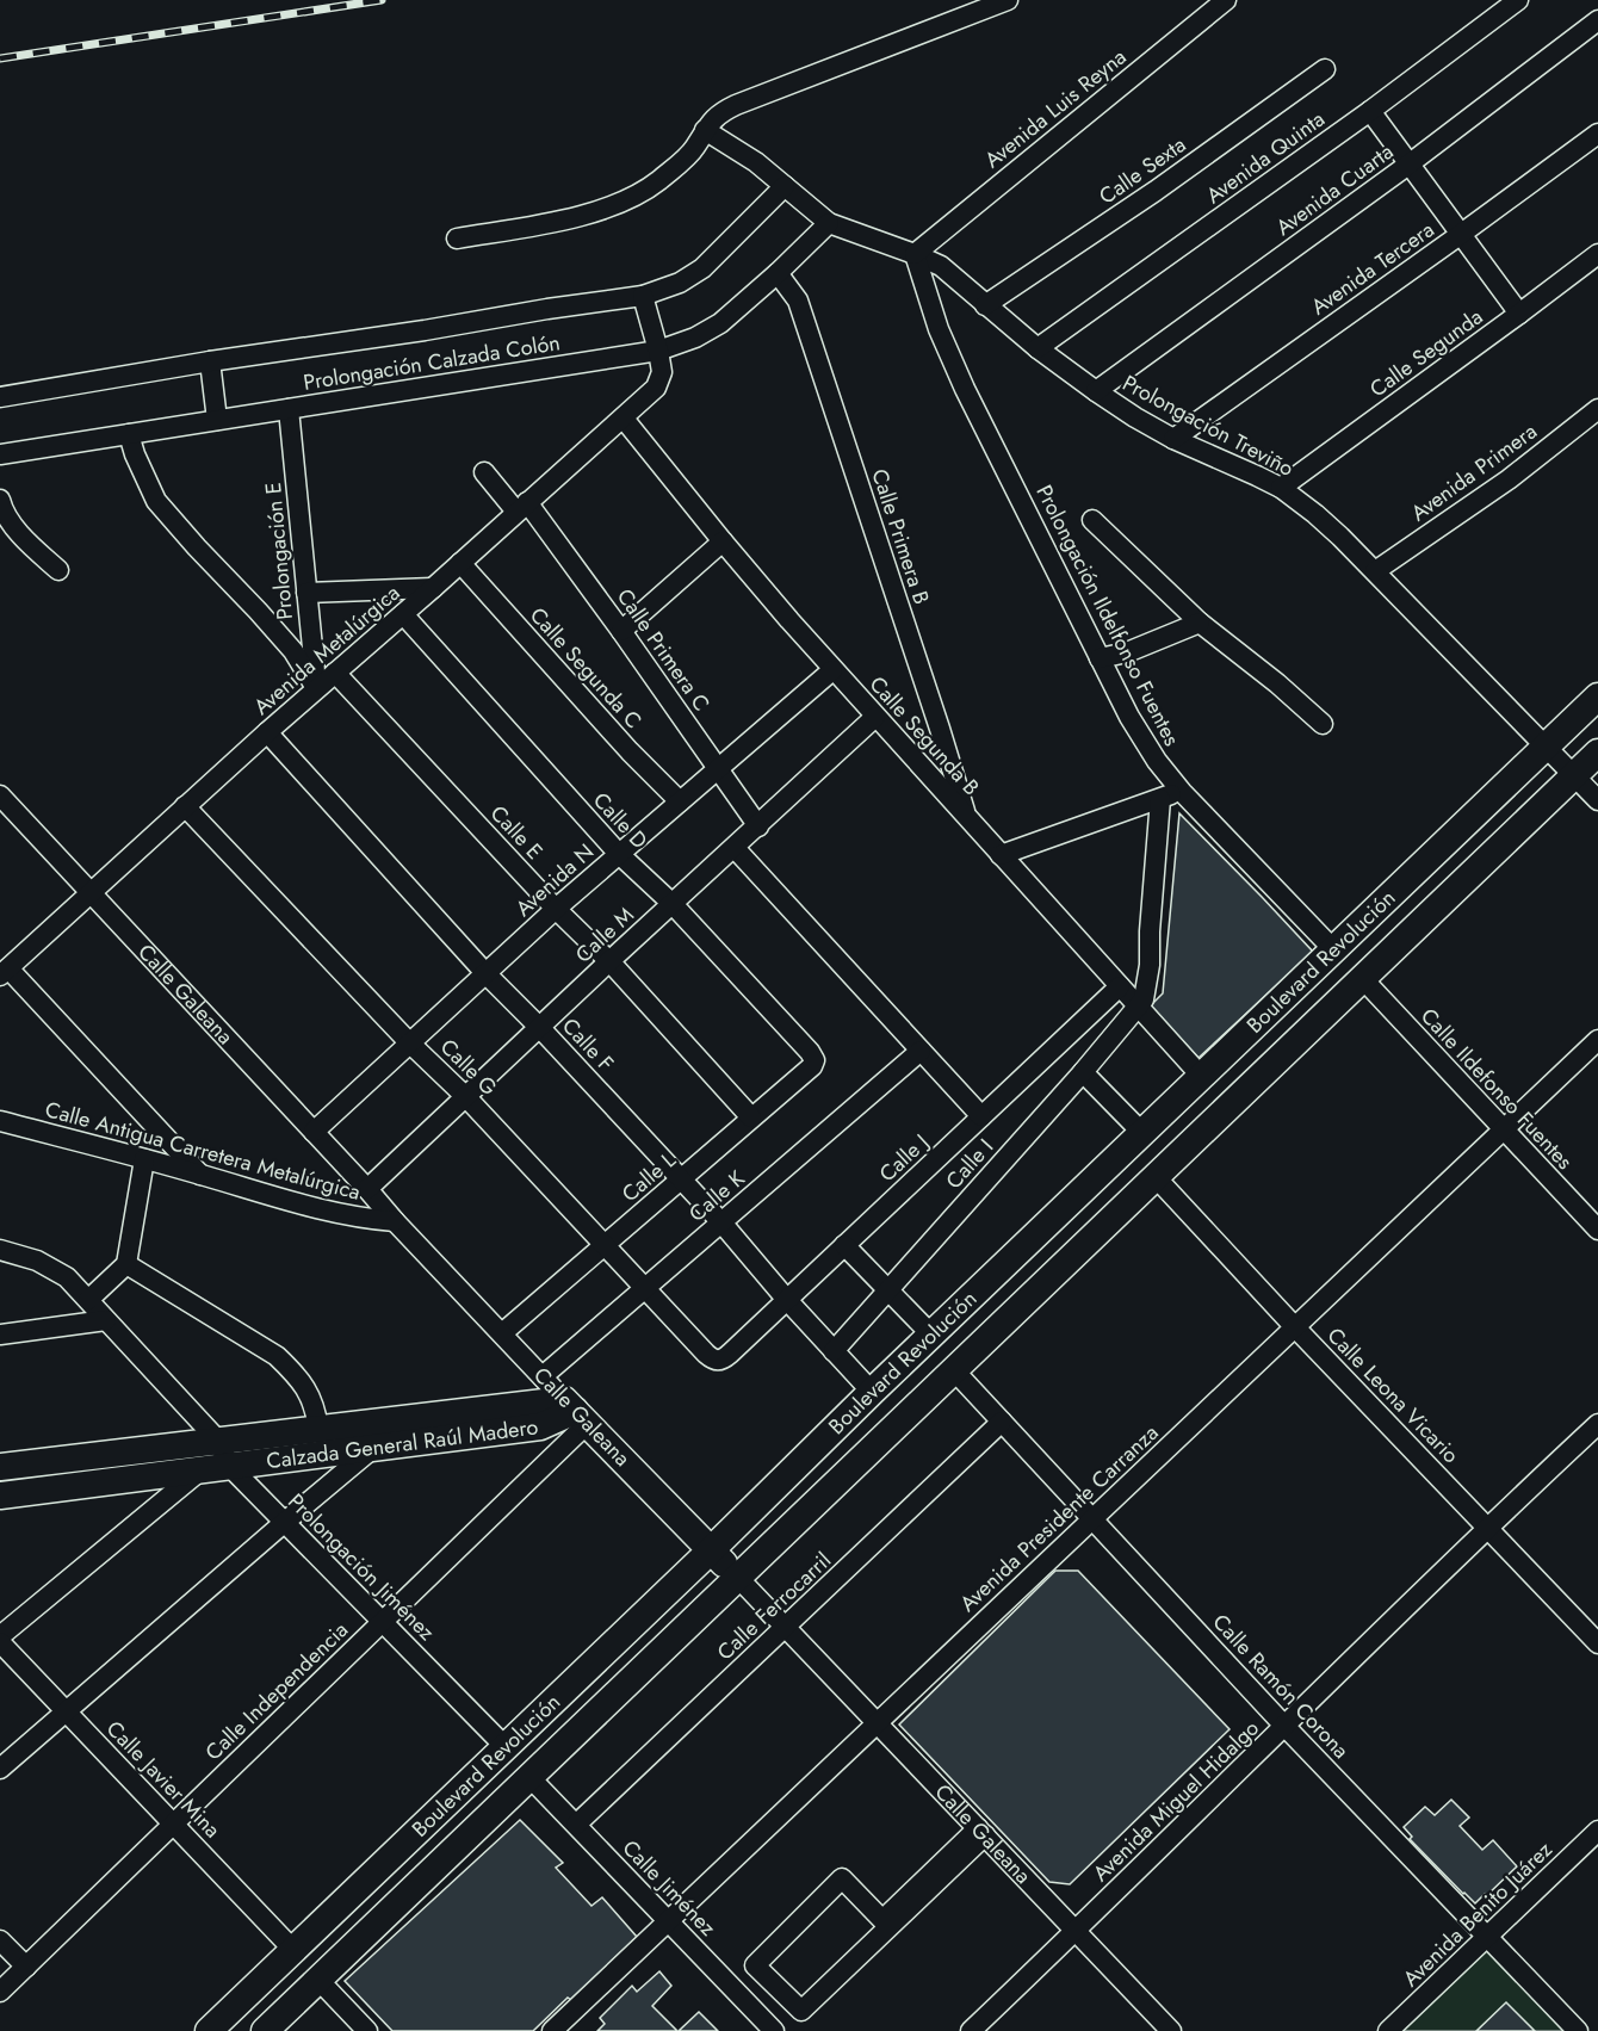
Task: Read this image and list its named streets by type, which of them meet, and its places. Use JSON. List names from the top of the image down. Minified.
{"streets":{"main road":["Boulevard Revolución","Calle Galeana","Calzada General Raúl Madero"],"street":["Avenida Luis Reyna","Avenida Quinta","Calle Sexta","Avenida Cuarta","Avenida Tercera","Calle Segunda","Prolongación Calzada Colón","Prolongación Treviño","Avenida Primera","Calle Primera B","Prolongación E","Prolongación Ildelfonso Fuentes","Avenida Metalúrgica","Calle Primera C","Calle Segunda C","Calle Segunda B","Calle D","Calle E","Avenida N","Calle M","Calle F","Calle G","Calle Ildefonso Fuentes","Calle Antigua Carretera Metalúrgica","Calle J","Calle I","Calle L","Calle K","Calle Leona Vicario","Avenida Presidente Carranza","Prolongación Jiménez","Calle Ferrocarril","Calle Ramón Corona","Calle Independencia","Calle Javier Mina","Avenida Miguel Hidalgo","Calle Jiménez","Avenida Benito Juárez"]},"crossings":[["Avenida Luis Reyna","Prolongación Treviño"],["Avenida Luis Reyna","Prolongación Ildelfonso Fuentes"],["Avenida Quinta","Prolongación Treviño"],["Calle Sexta","Prolongación Treviño"],["Avenida Cuarta","Prolongación Treviño"],["Avenida Tercera","Prolongación Treviño"],["Calle Segunda","Prolongación Treviño"],["Prolongación Calzada Colón","Prolongación Treviño"],["Prolongación Calzada Colón","Calle Primera B"],["Prolongación Calzada Colón","Prolongación E"],["Prolongación Calzada Colón","Avenida Metalúrgica"],["Prolongación Treviño","Avenida Primera"],["Prolongación Treviño","Prolongación Ildelfonso Fuentes"],["Prolongación Treviño","Boulevard Revolución"],["Calle Primera B","Calle Segunda B"],["Prolongación E","Avenida Metalúrgica"],["Prolongación Ildelfonso Fuentes","Boulevard Revolución"],["Avenida Metalúrgica","Calle Primera C"],["Avenida Metalúrgica","Calle Segunda C"],["Avenida Metalúrgica","Calle Segunda B"],["Avenida Metalúrgica","Calle D"],["Avenida Metalúrgica","Calle E"],["Avenida Metalúrgica","Calle Galeana"],["Avenida Metalúrgica","Calle F"],["Avenida Metalúrgica","Calle G"],["Calle Primera C","Avenida N"],["Calle Primera C","Calle M"],["Calle Segunda C","Avenida N"],["Calle Segunda B","Avenida N"],["Calle Segunda B","Calle M"],["Calle Segunda B","Boulevard Revolución"],["Calle Segunda B","Calle J"],["Calle Segunda B","Calle I"],["Calle D","Avenida N"],["Calle D","Calle M"],["Calle D","Calle L"],["Calle E","Avenida N"],["Calle E","Calle M"],["Calle E","Calle L"],["Avenida N","Calle Galeana"],["Avenida N","Calle F"],["Avenida N","Calle G"],["Calle M","Calle Galeana"],["Calle M","Calle F"],["Calle M","Calle G"],["Boulevard Revolución","Calle Galeana"],["Boulevard Revolución","Calle F"],["Boulevard Revolución","Prolongación Jiménez"],["Boulevard Revolución","Calle Javier Mina"],["Calle Galeana","Calle Antigua Carretera Metalúrgica"],["Calle Galeana","Calle L"],["Calle Galeana","Calle K"],["Calle Galeana","Calzada General Raúl Madero"],["Calle Galeana","Avenida Presidente Carranza"],["Calle Galeana","Calle Ferrocarril"],["Calle Galeana","Calle Independencia"],["Calle Galeana","Avenida Miguel Hidalgo"],["Calle F","Calle J"],["Calle F","Calle I"],["Calle F","Calle L"],["Calle F","Calle K"],["Calle G","Calle J"],["Calle G","Calle L"],["Calle G","Calle K"],["Calle Ildefonso Fuentes","Avenida Presidente Carranza"],["Calle Leona Vicario","Avenida Presidente Carranza"],["Calle Leona Vicario","Avenida Miguel Hidalgo"],["Calzada General Raúl Madero","Prolongación Jiménez"],["Calzada General Raúl Madero","Calle Independencia"],["Avenida Presidente Carranza","Calle Ramón Corona"],["Avenida Presidente Carranza","Calle Jiménez"],["Prolongación Jiménez","Calle Independencia"],["Calle Ferrocarril","Calle Ramón Corona"],["Calle Ferrocarril","Calle Jiménez"],["Calle Ramón Corona","Avenida Miguel Hidalgo"],["Calle Ramón Corona","Avenida Benito Juárez"],["Calle Independencia","Calle Javier Mina"]]}
